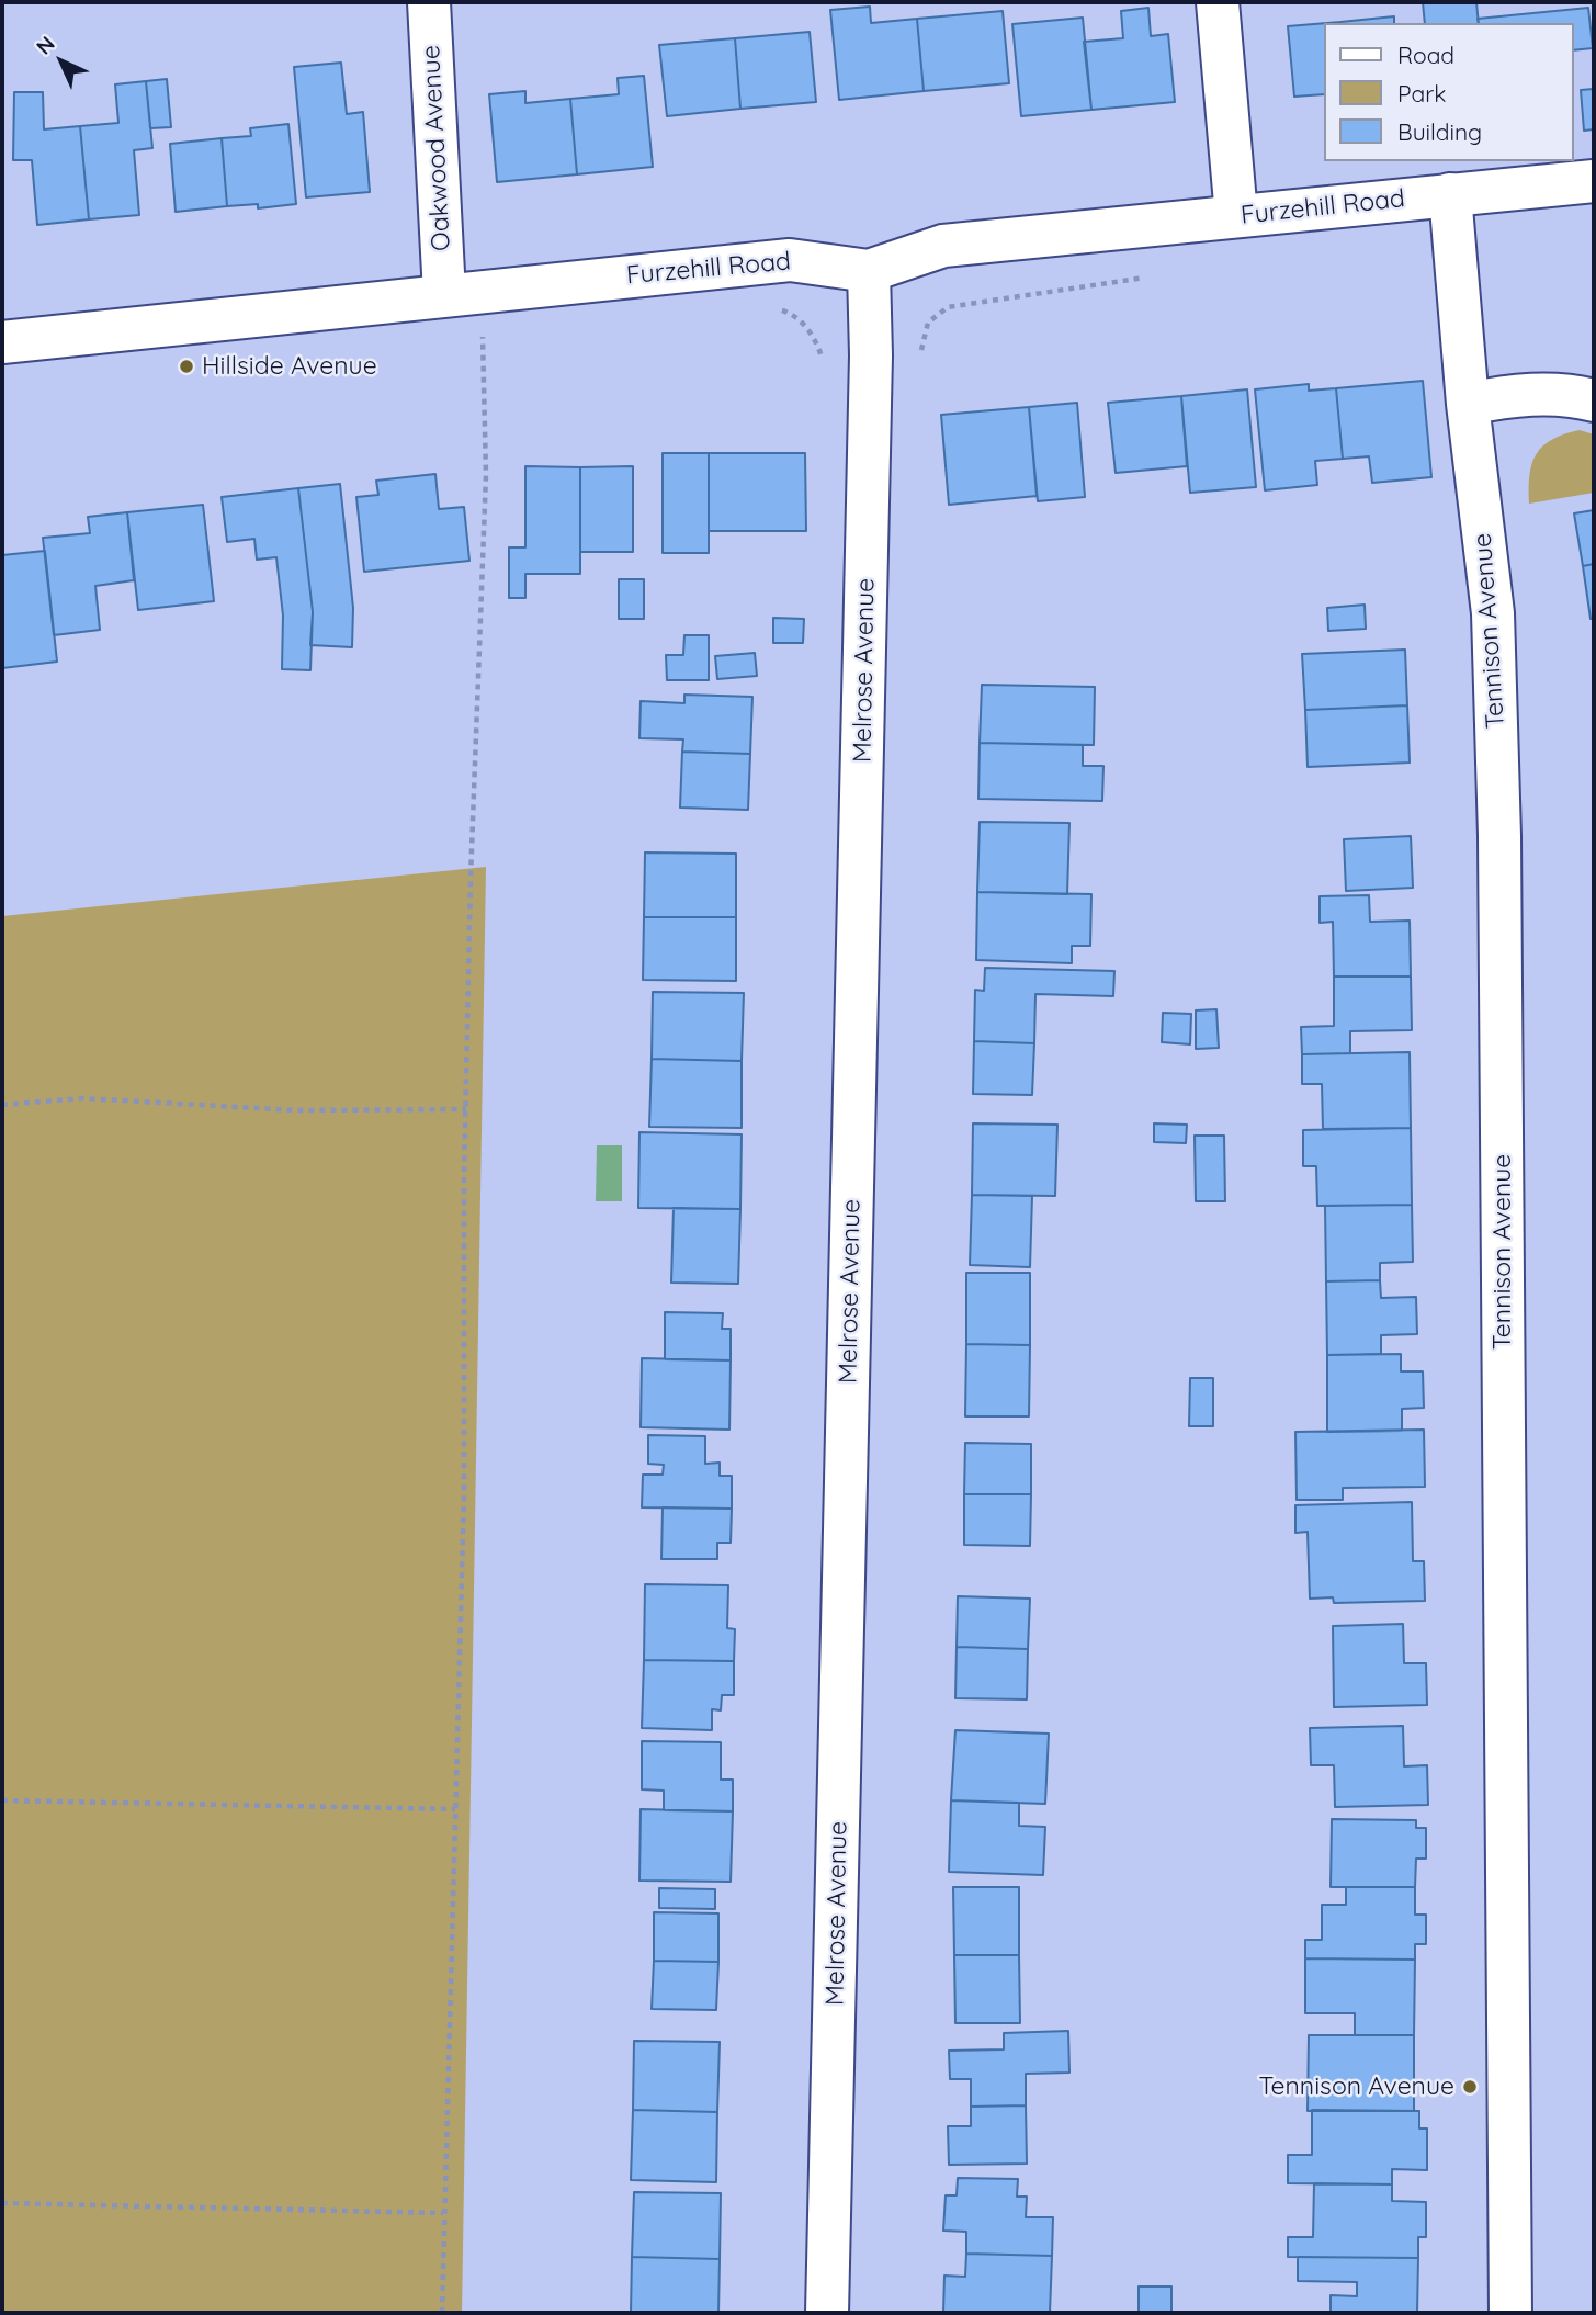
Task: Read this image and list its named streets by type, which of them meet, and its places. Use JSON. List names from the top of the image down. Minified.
{"streets":{"street":["Oakwood Avenue","Furzehill Road","Tennison Avenue","Melrose Avenue"]},"crossings":[["Oakwood Avenue","Furzehill Road"],["Furzehill Road","Tennison Avenue"],["Furzehill Road","Melrose Avenue"]],"places":["Hillside Avenue","Tennison Avenue"],"legend":["Road","Park","Building"],"north":"top left"}
